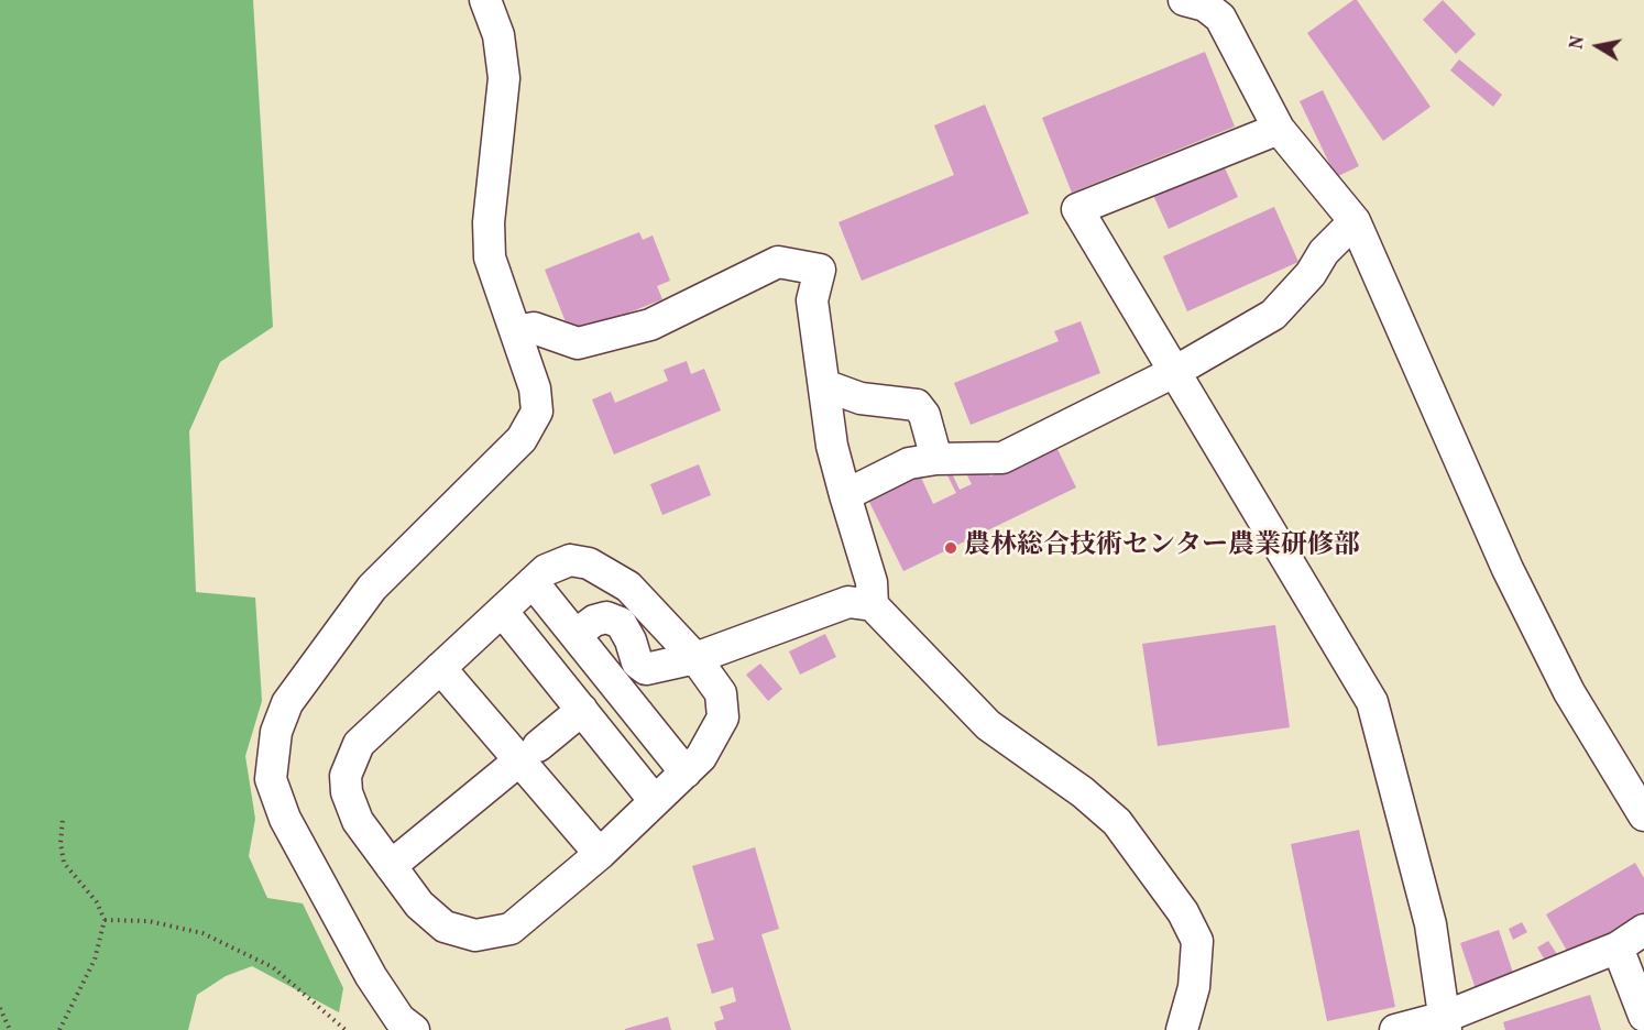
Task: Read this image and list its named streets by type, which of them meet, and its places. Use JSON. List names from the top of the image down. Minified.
{"places":["農林総合技術センター農業研修部"],"north":"left"}
